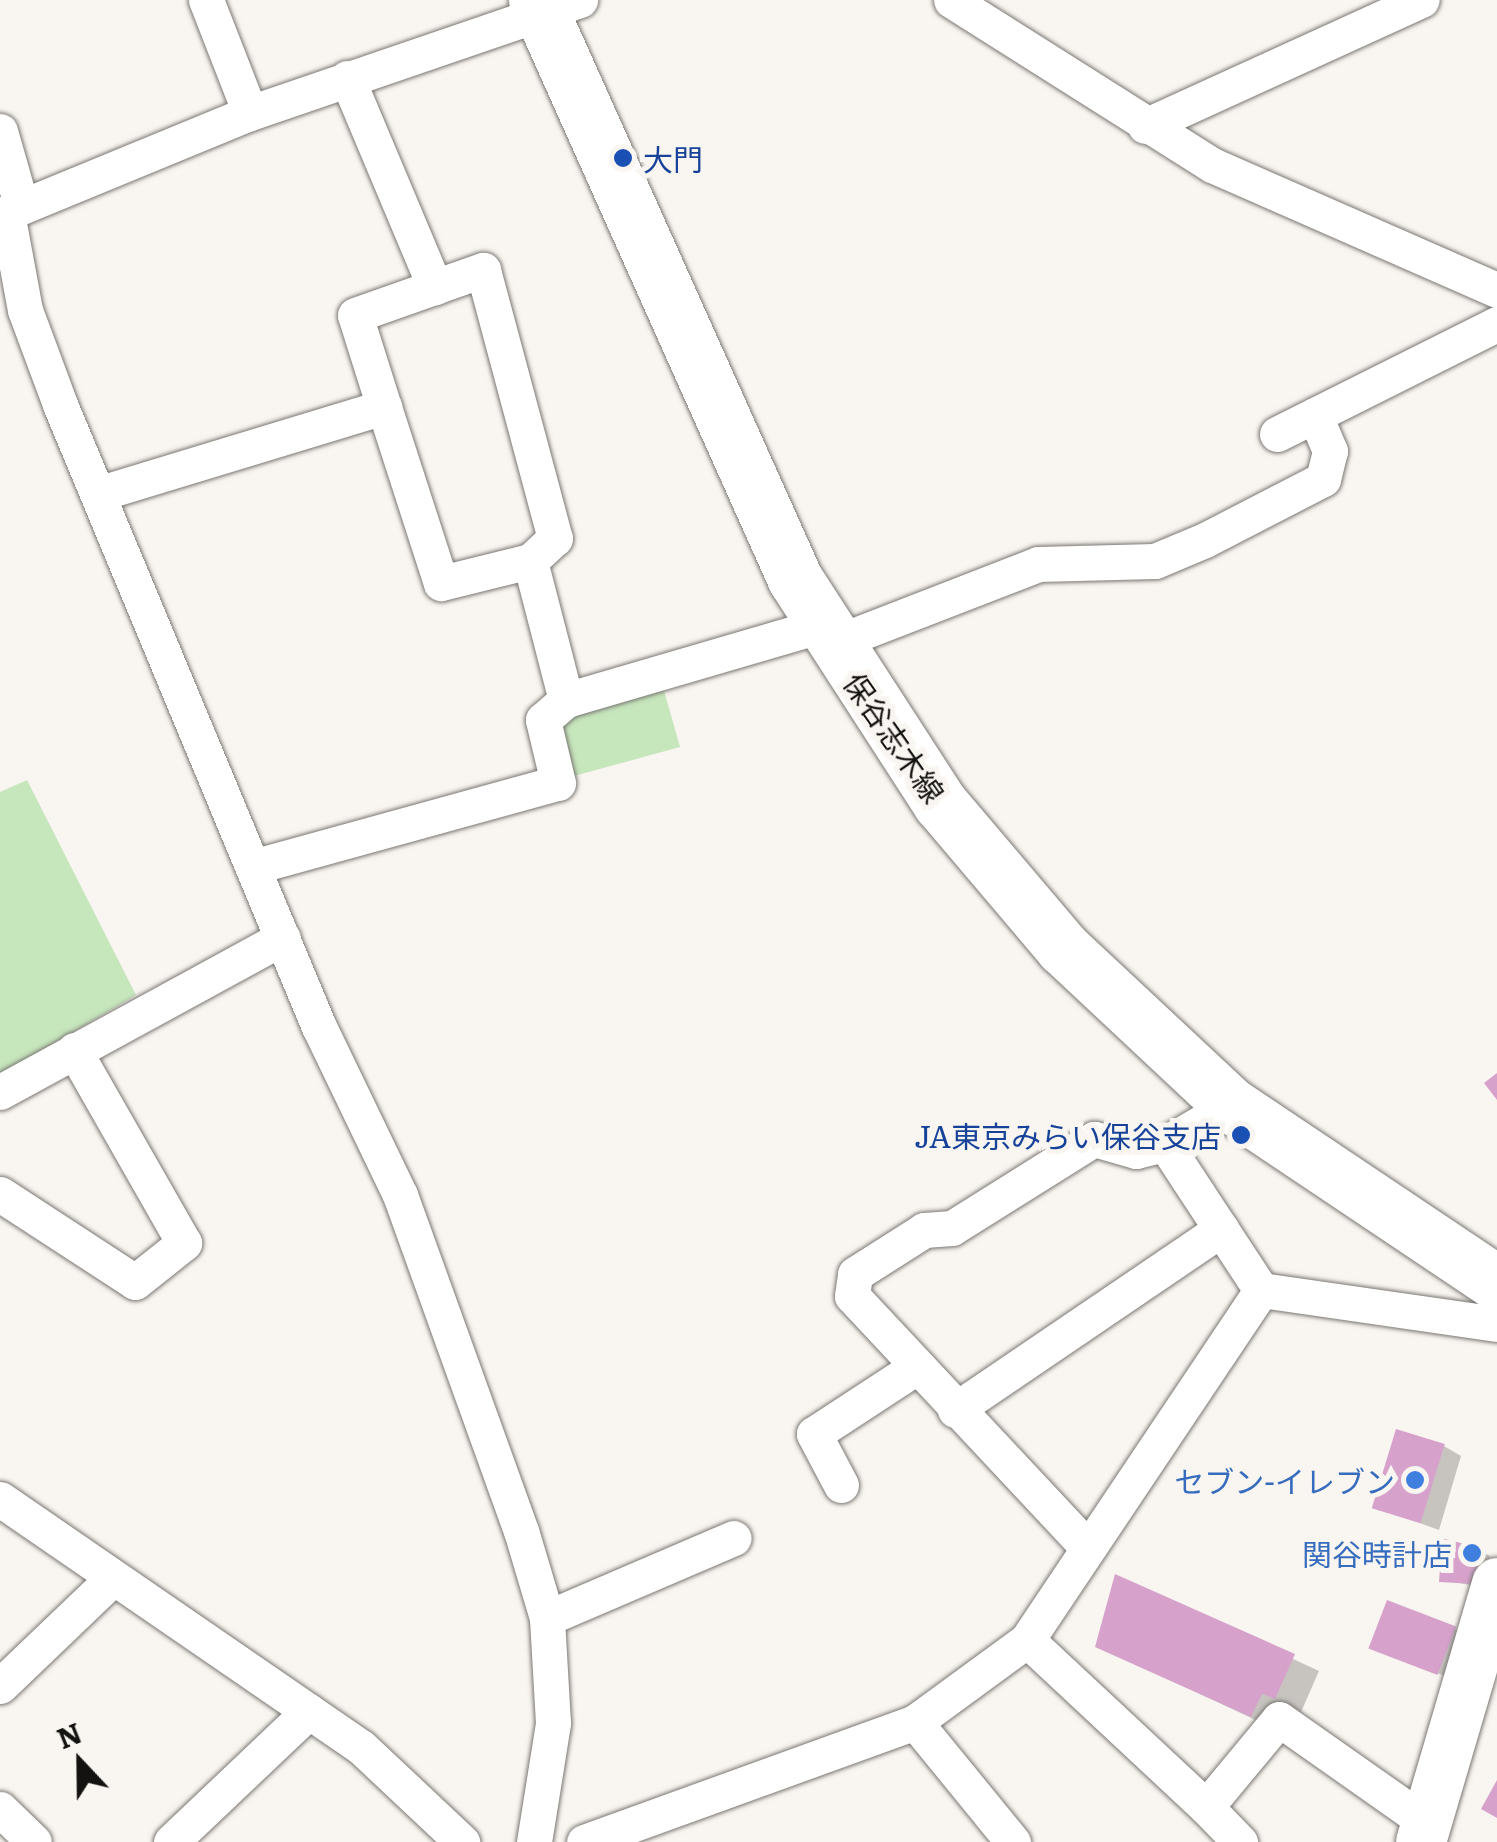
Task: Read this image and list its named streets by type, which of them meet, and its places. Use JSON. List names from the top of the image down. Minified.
{"streets":{"main road":["保谷志木線"]},"places":["大門","JA東京みらい保谷支店","セブン-イレブン","関谷時計店"],"north":"top"}
